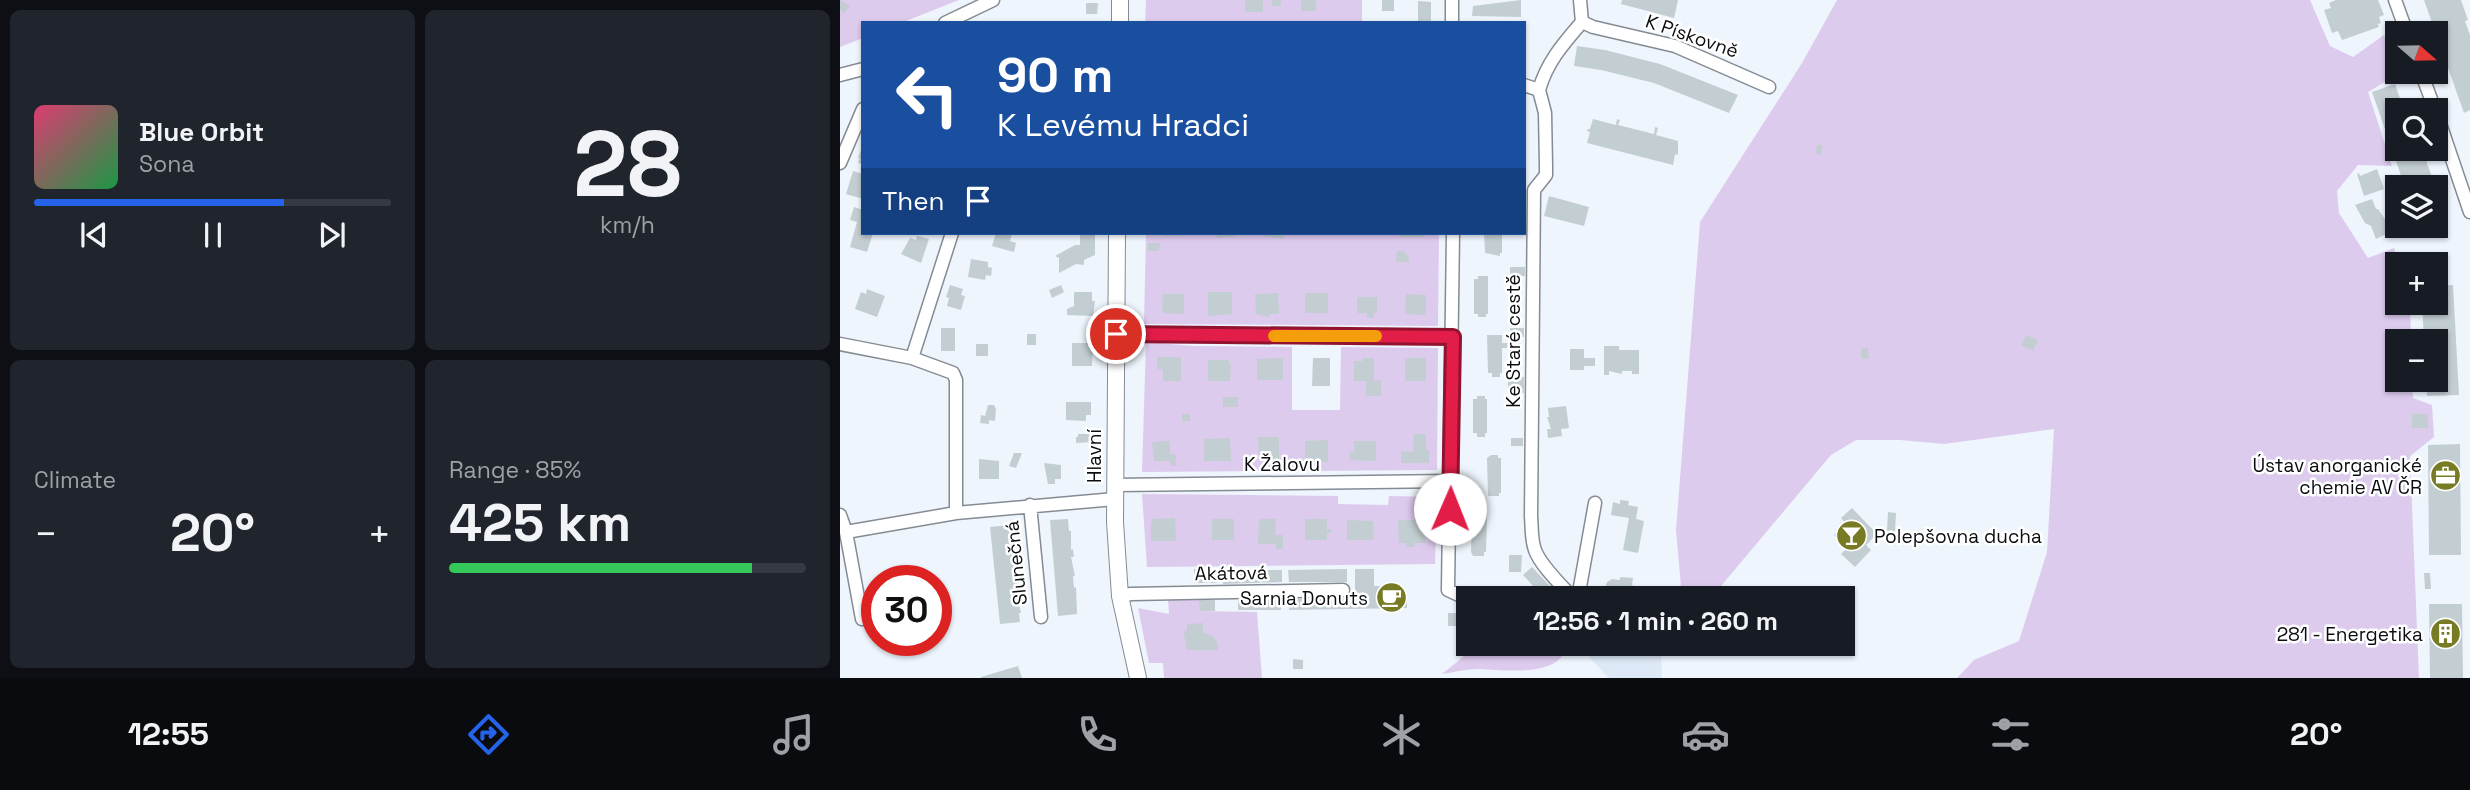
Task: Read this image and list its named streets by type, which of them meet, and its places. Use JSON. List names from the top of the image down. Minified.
{"streets":{"street":["K Pískovně","Ke Staré cestě","Hlavní","K Žalovu","Slunečná","Akátová"]},"crossings":[["Hlavní","K Žalovu"],["Hlavní","Akátová"],["K Žalovu","Slunečná"]],"places":{"office":["Ústav anorganické chemie AV ČR"],"bar":["Polepšovna ducha"],"cafe":["Sarnia Donuts"],"building":["281 - Energetika"]},"north":"right","page":{"tile":[["28","km/h"],"Climate",["Range · 85%","425 km"]],"map_buttons":["+","−"],"turn":["90 m","K Levému Hradci"],"song":["Blue Orbit","Sona"],"then":"Then","heat":["−","20°","+"],"limit":"30","trip":"12:56 · 1 min · 260 m","tabs":["12:55","20°"]}}
